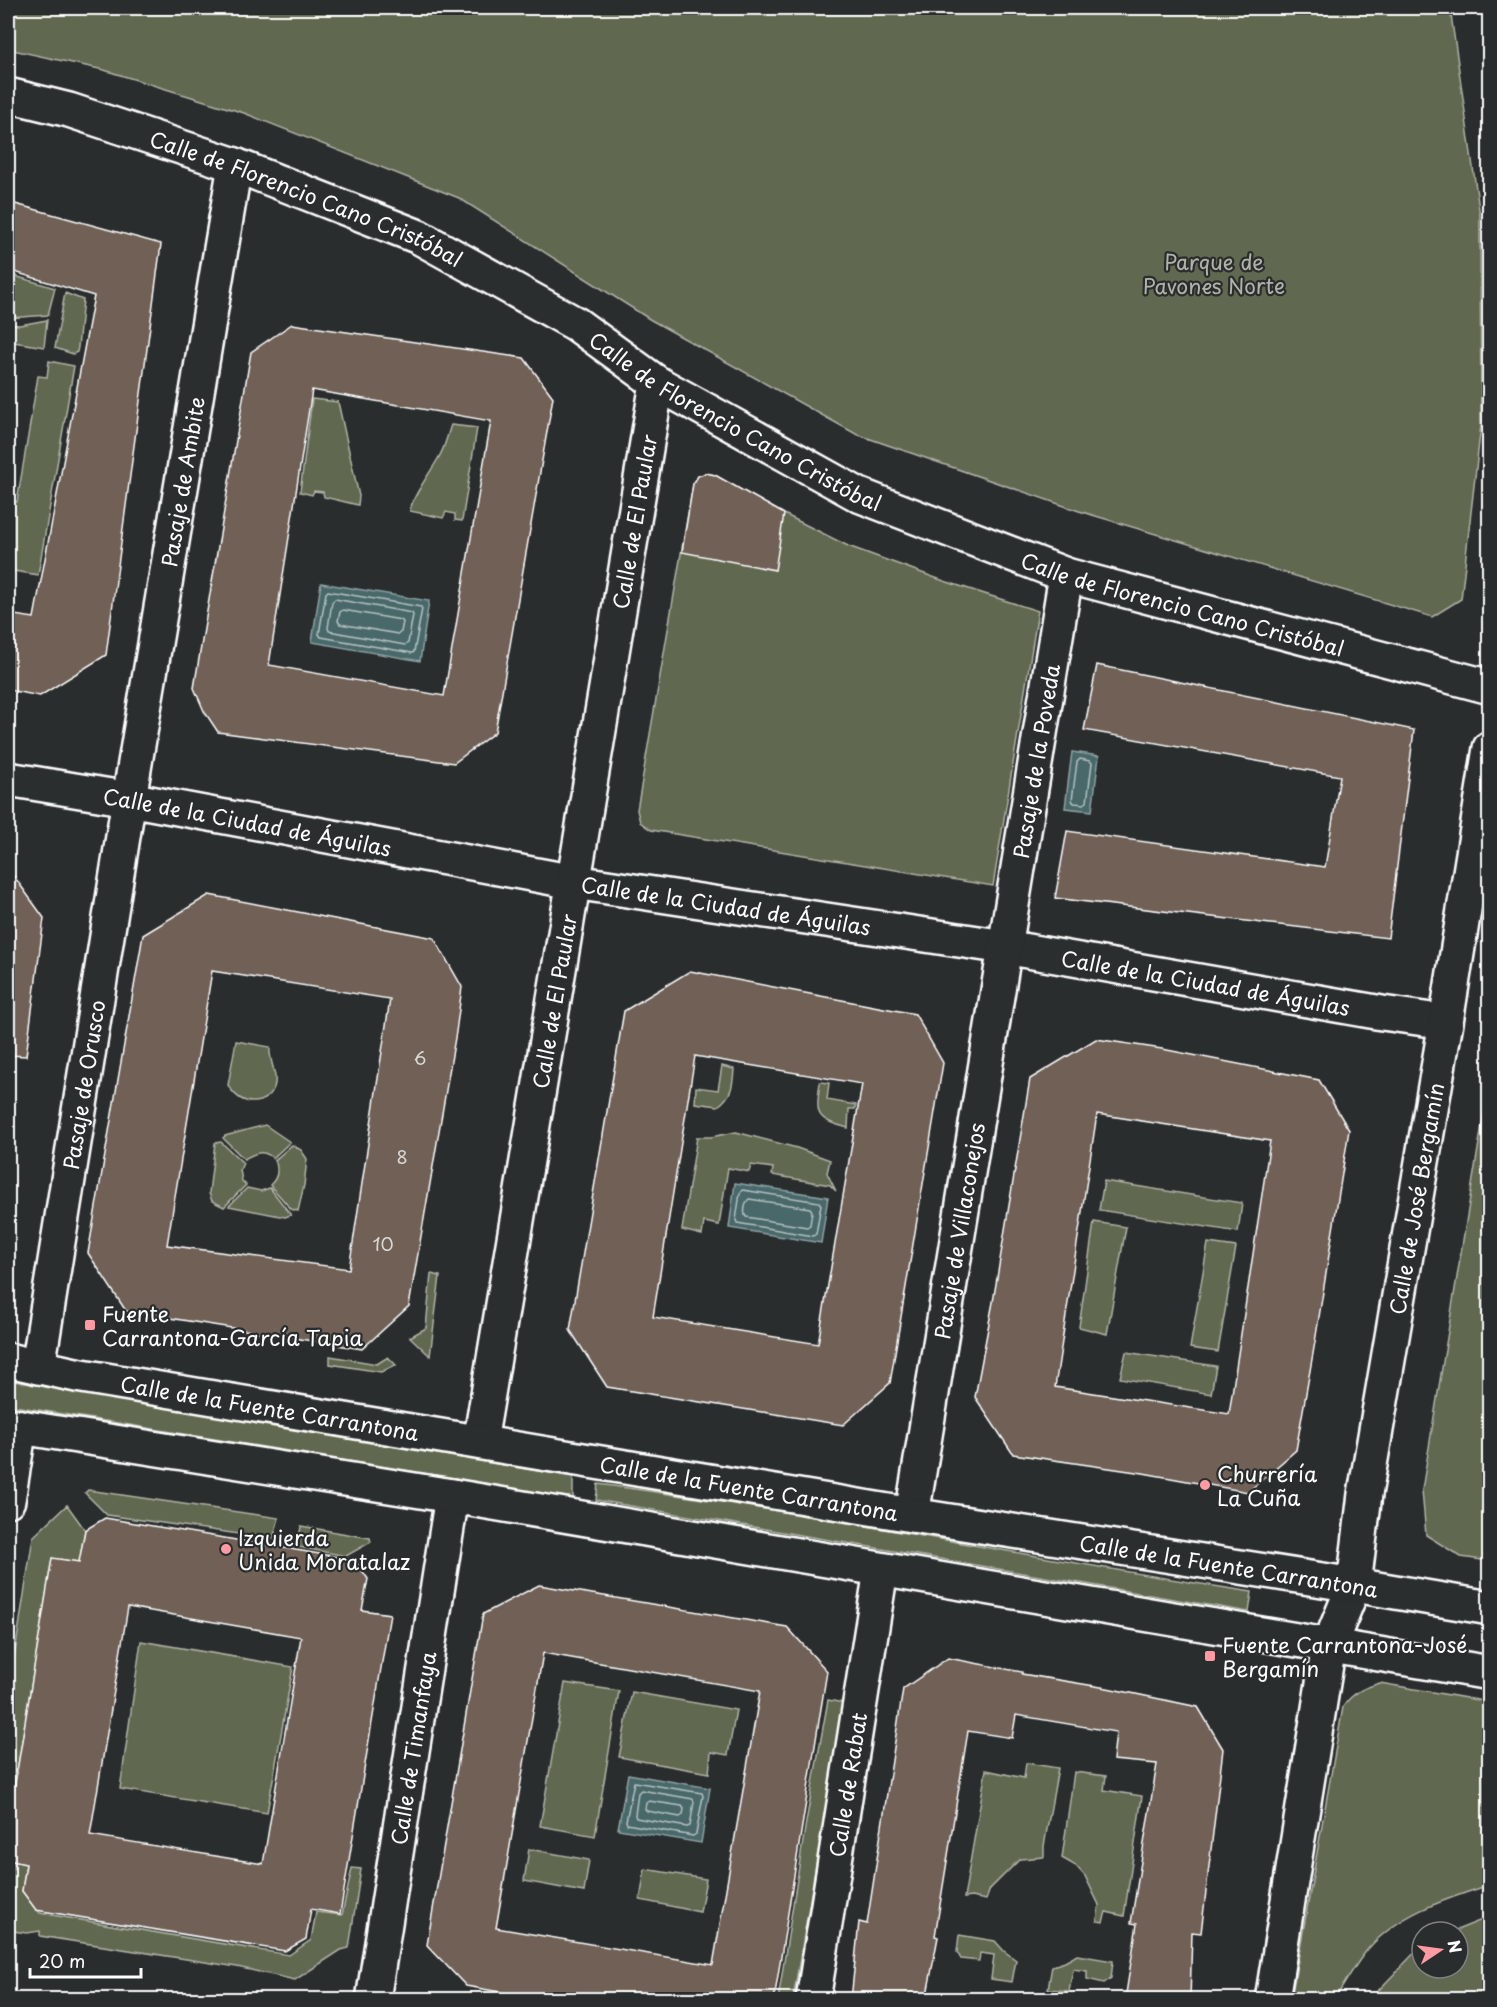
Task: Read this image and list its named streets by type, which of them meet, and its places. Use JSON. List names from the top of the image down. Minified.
{"streets":{"street":["Calle de Florencio Cano Cristóbal","Pasaje de Ambite","Calle de El Paular","Pasaje de la Poveda","Calle de la Ciudad de Águilas","Pasaje de Orusco","Calle de José Bergamín","Pasaje de Villaconejos","Calle de la Fuente Carrantona","Calle de Timanfaya","Calle de Rabat"]},"crossings":[["Calle de Florencio Cano Cristóbal","Pasaje de Ambite"],["Calle de Florencio Cano Cristóbal","Calle de El Paular"],["Calle de Florencio Cano Cristóbal","Pasaje de la Poveda"],["Pasaje de Ambite","Calle de la Ciudad de Águilas"],["Pasaje de Ambite","Pasaje de Orusco"],["Calle de El Paular","Calle de la Ciudad de Águilas"],["Calle de El Paular","Calle de la Fuente Carrantona"],["Pasaje de la Poveda","Calle de la Ciudad de Águilas"],["Pasaje de la Poveda","Pasaje de Villaconejos"],["Calle de la Ciudad de Águilas","Pasaje de Orusco"],["Calle de la Ciudad de Águilas","Calle de José Bergamín"],["Calle de la Ciudad de Águilas","Pasaje de Villaconejos"],["Pasaje de Orusco","Calle de la Fuente Carrantona"],["Calle de José Bergamín","Calle de la Fuente Carrantona"],["Pasaje de Villaconejos","Calle de la Fuente Carrantona"]],"parks":["Parque de Pavones Norte"],"places":{"transit":["Fuente Carrantona-García Tapia","Fuente Carrantona-José Bergamín"],"other":["Churrería La Cuña","Izquierda Unida Moratalaz"]},"house_numbers":["6","8","10"],"scale_bar":"20 m","north":"right"}
